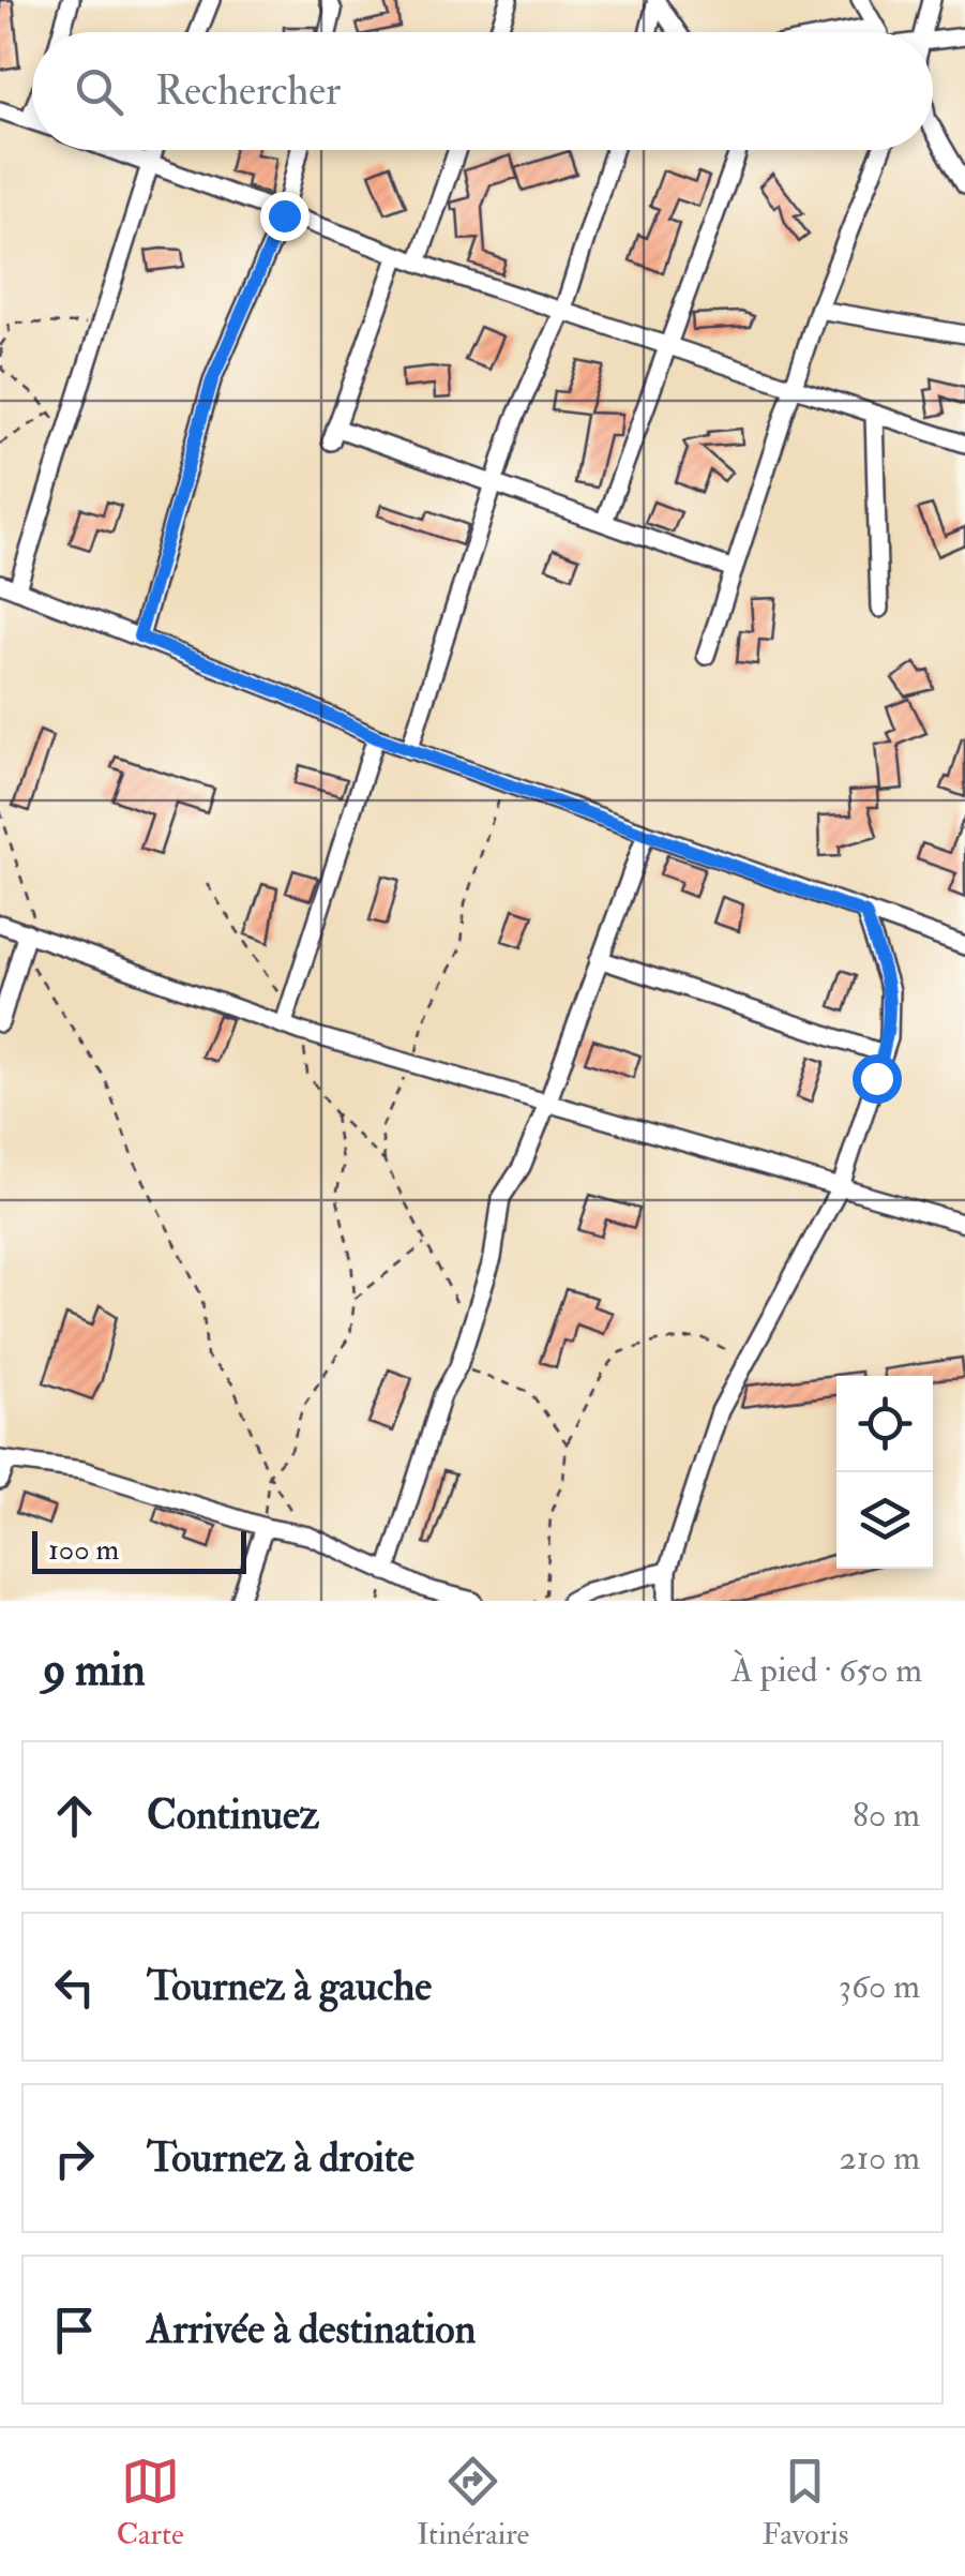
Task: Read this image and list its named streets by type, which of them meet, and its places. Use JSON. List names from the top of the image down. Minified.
{"scale_bar":"100 m","page":{"search":"Rechercher","scale":"100 m","heading":["9 min","À pied · 650 m"],"list":[["Continuez","80 m"],["Tournez à gauche","360 m"],["Tournez à droite","210 m"],"Arrivée à destination"],"nav":["Carte","Itinéraire","Favoris"]}}
